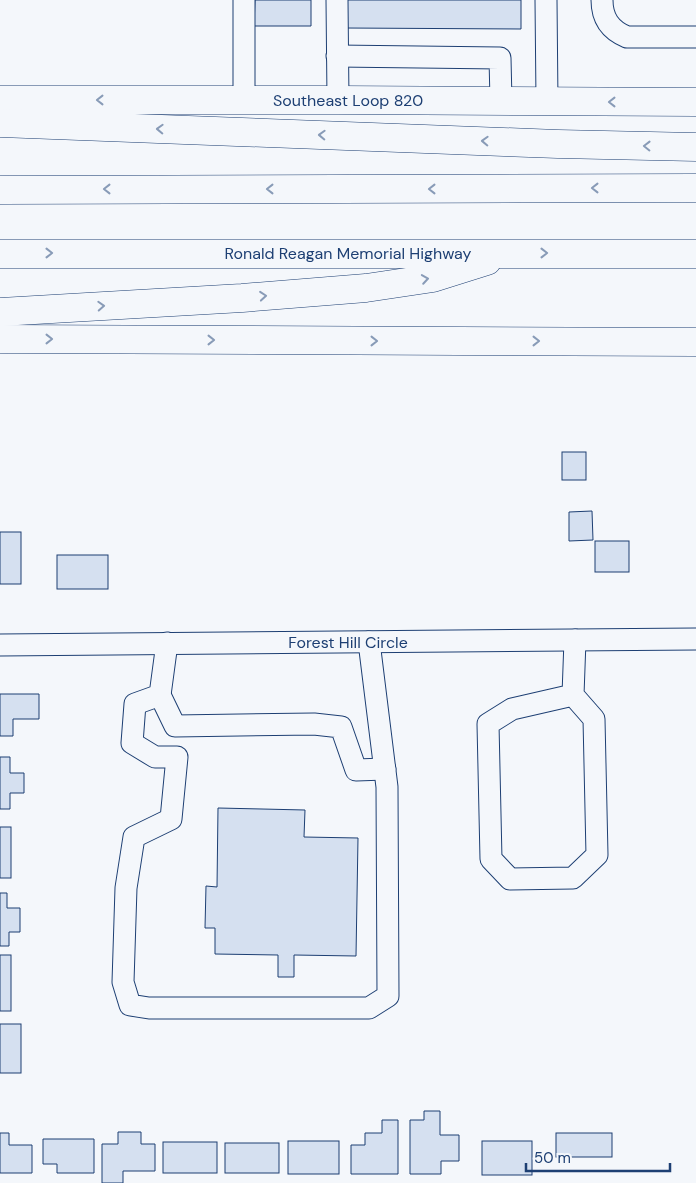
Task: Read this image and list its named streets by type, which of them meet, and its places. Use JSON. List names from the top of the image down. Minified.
{"streets":{"main road":["Southeast Loop 820","Ronald Reagan Memorial Highway"],"street":["Forest Hill Circle"]},"scale_bar":"50 m"}
